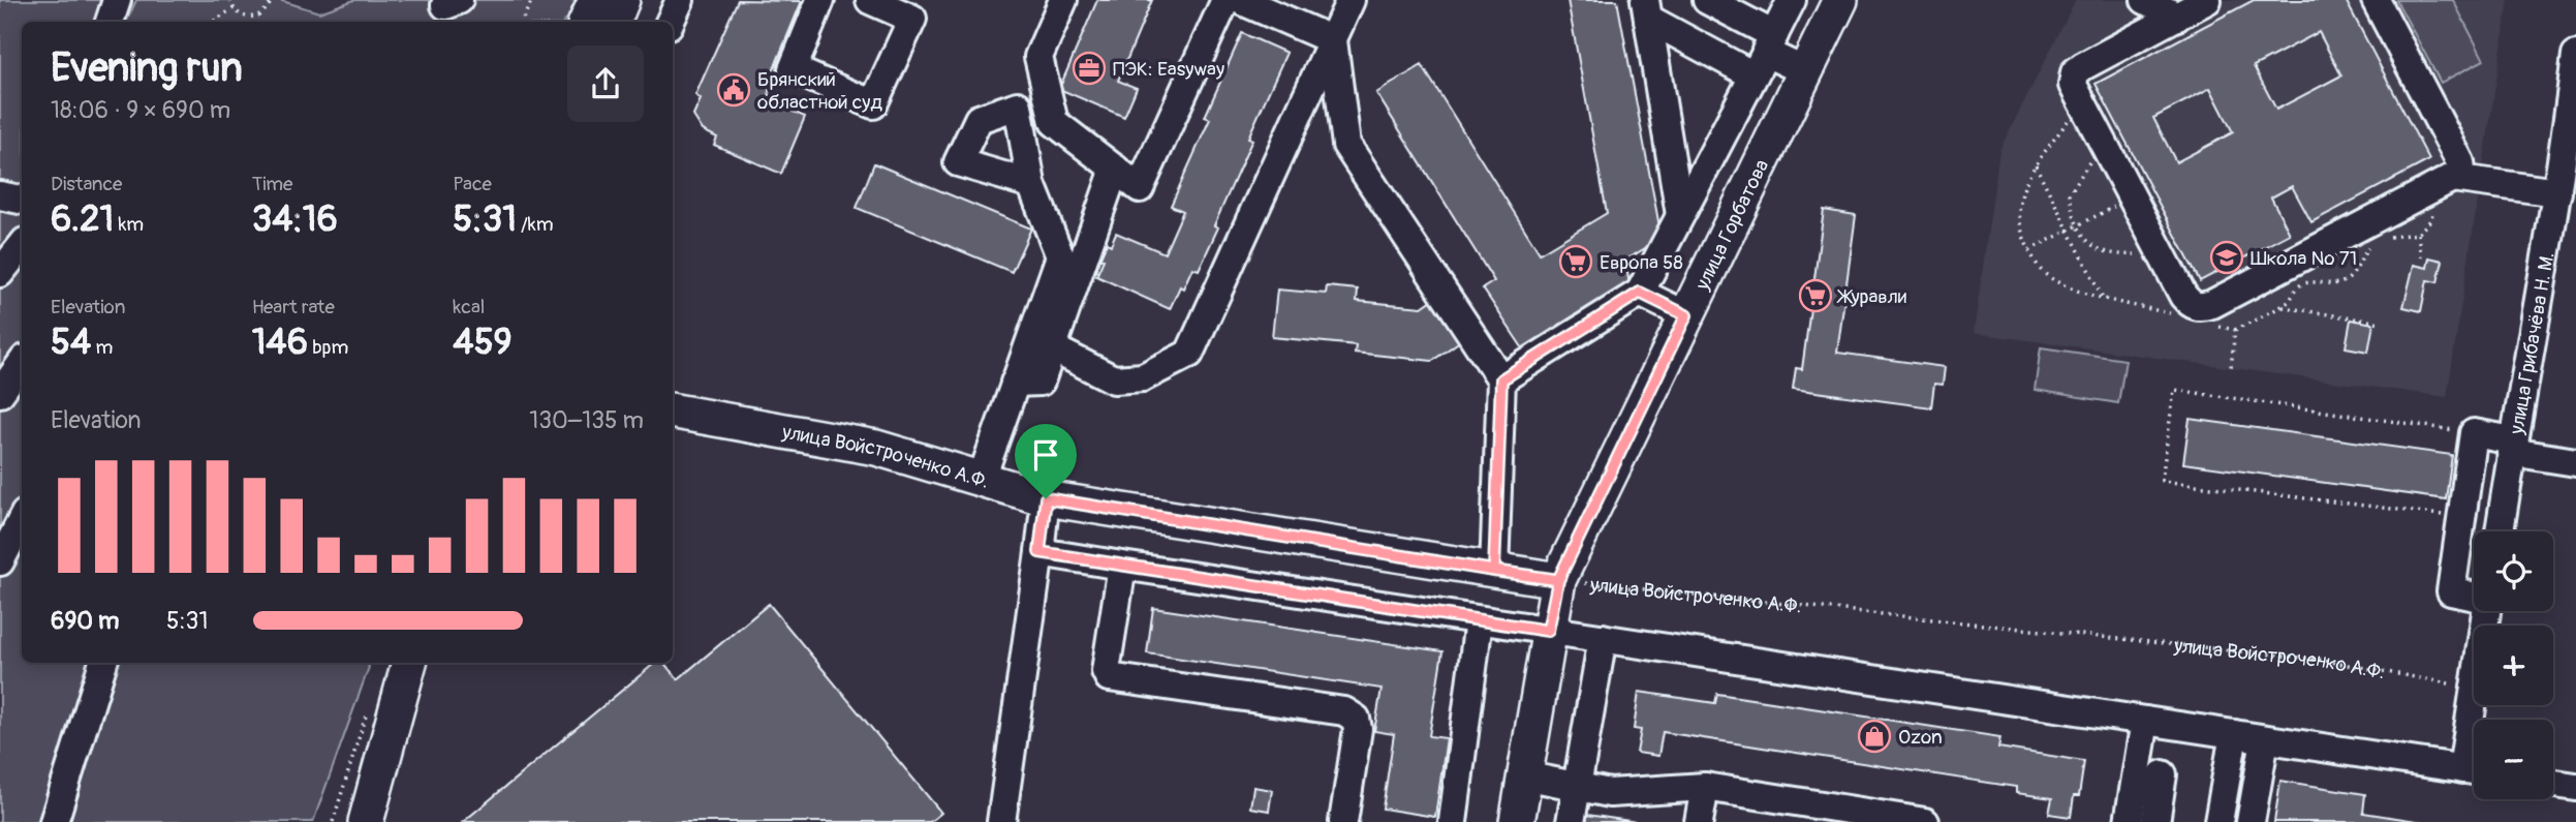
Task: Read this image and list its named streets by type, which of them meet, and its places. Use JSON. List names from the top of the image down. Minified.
{"streets":{"main road":["улица Горбатова","улица Войстроченко А.Ф."],"street":["улица Грибачёва Н. М."]},"crossings":[["улица Горбатова","улица Войстроченко А.Ф."]],"places":{"office":["ПЭК: Easyway"],"public building":["Брянский областной суд"],"school or university":["Школа № 71"],"supermarket":["Европа 58","Журавли"],"shop":["Ozon"]},"page":{"heading":["Evening run","18:06 · 9 × 690 m"],"stats":[["Distance","6.21 km"],["Time","34:16"],["Pace","5:31 /km"],["Elevation","54 m"],["Heart rate","146 bpm"],["kcal","459"]],"chart":["Elevation","130–135 m"],"map_buttons":["+","−"],"list":[{"name":"690 m","note":"5:31"}]}}
